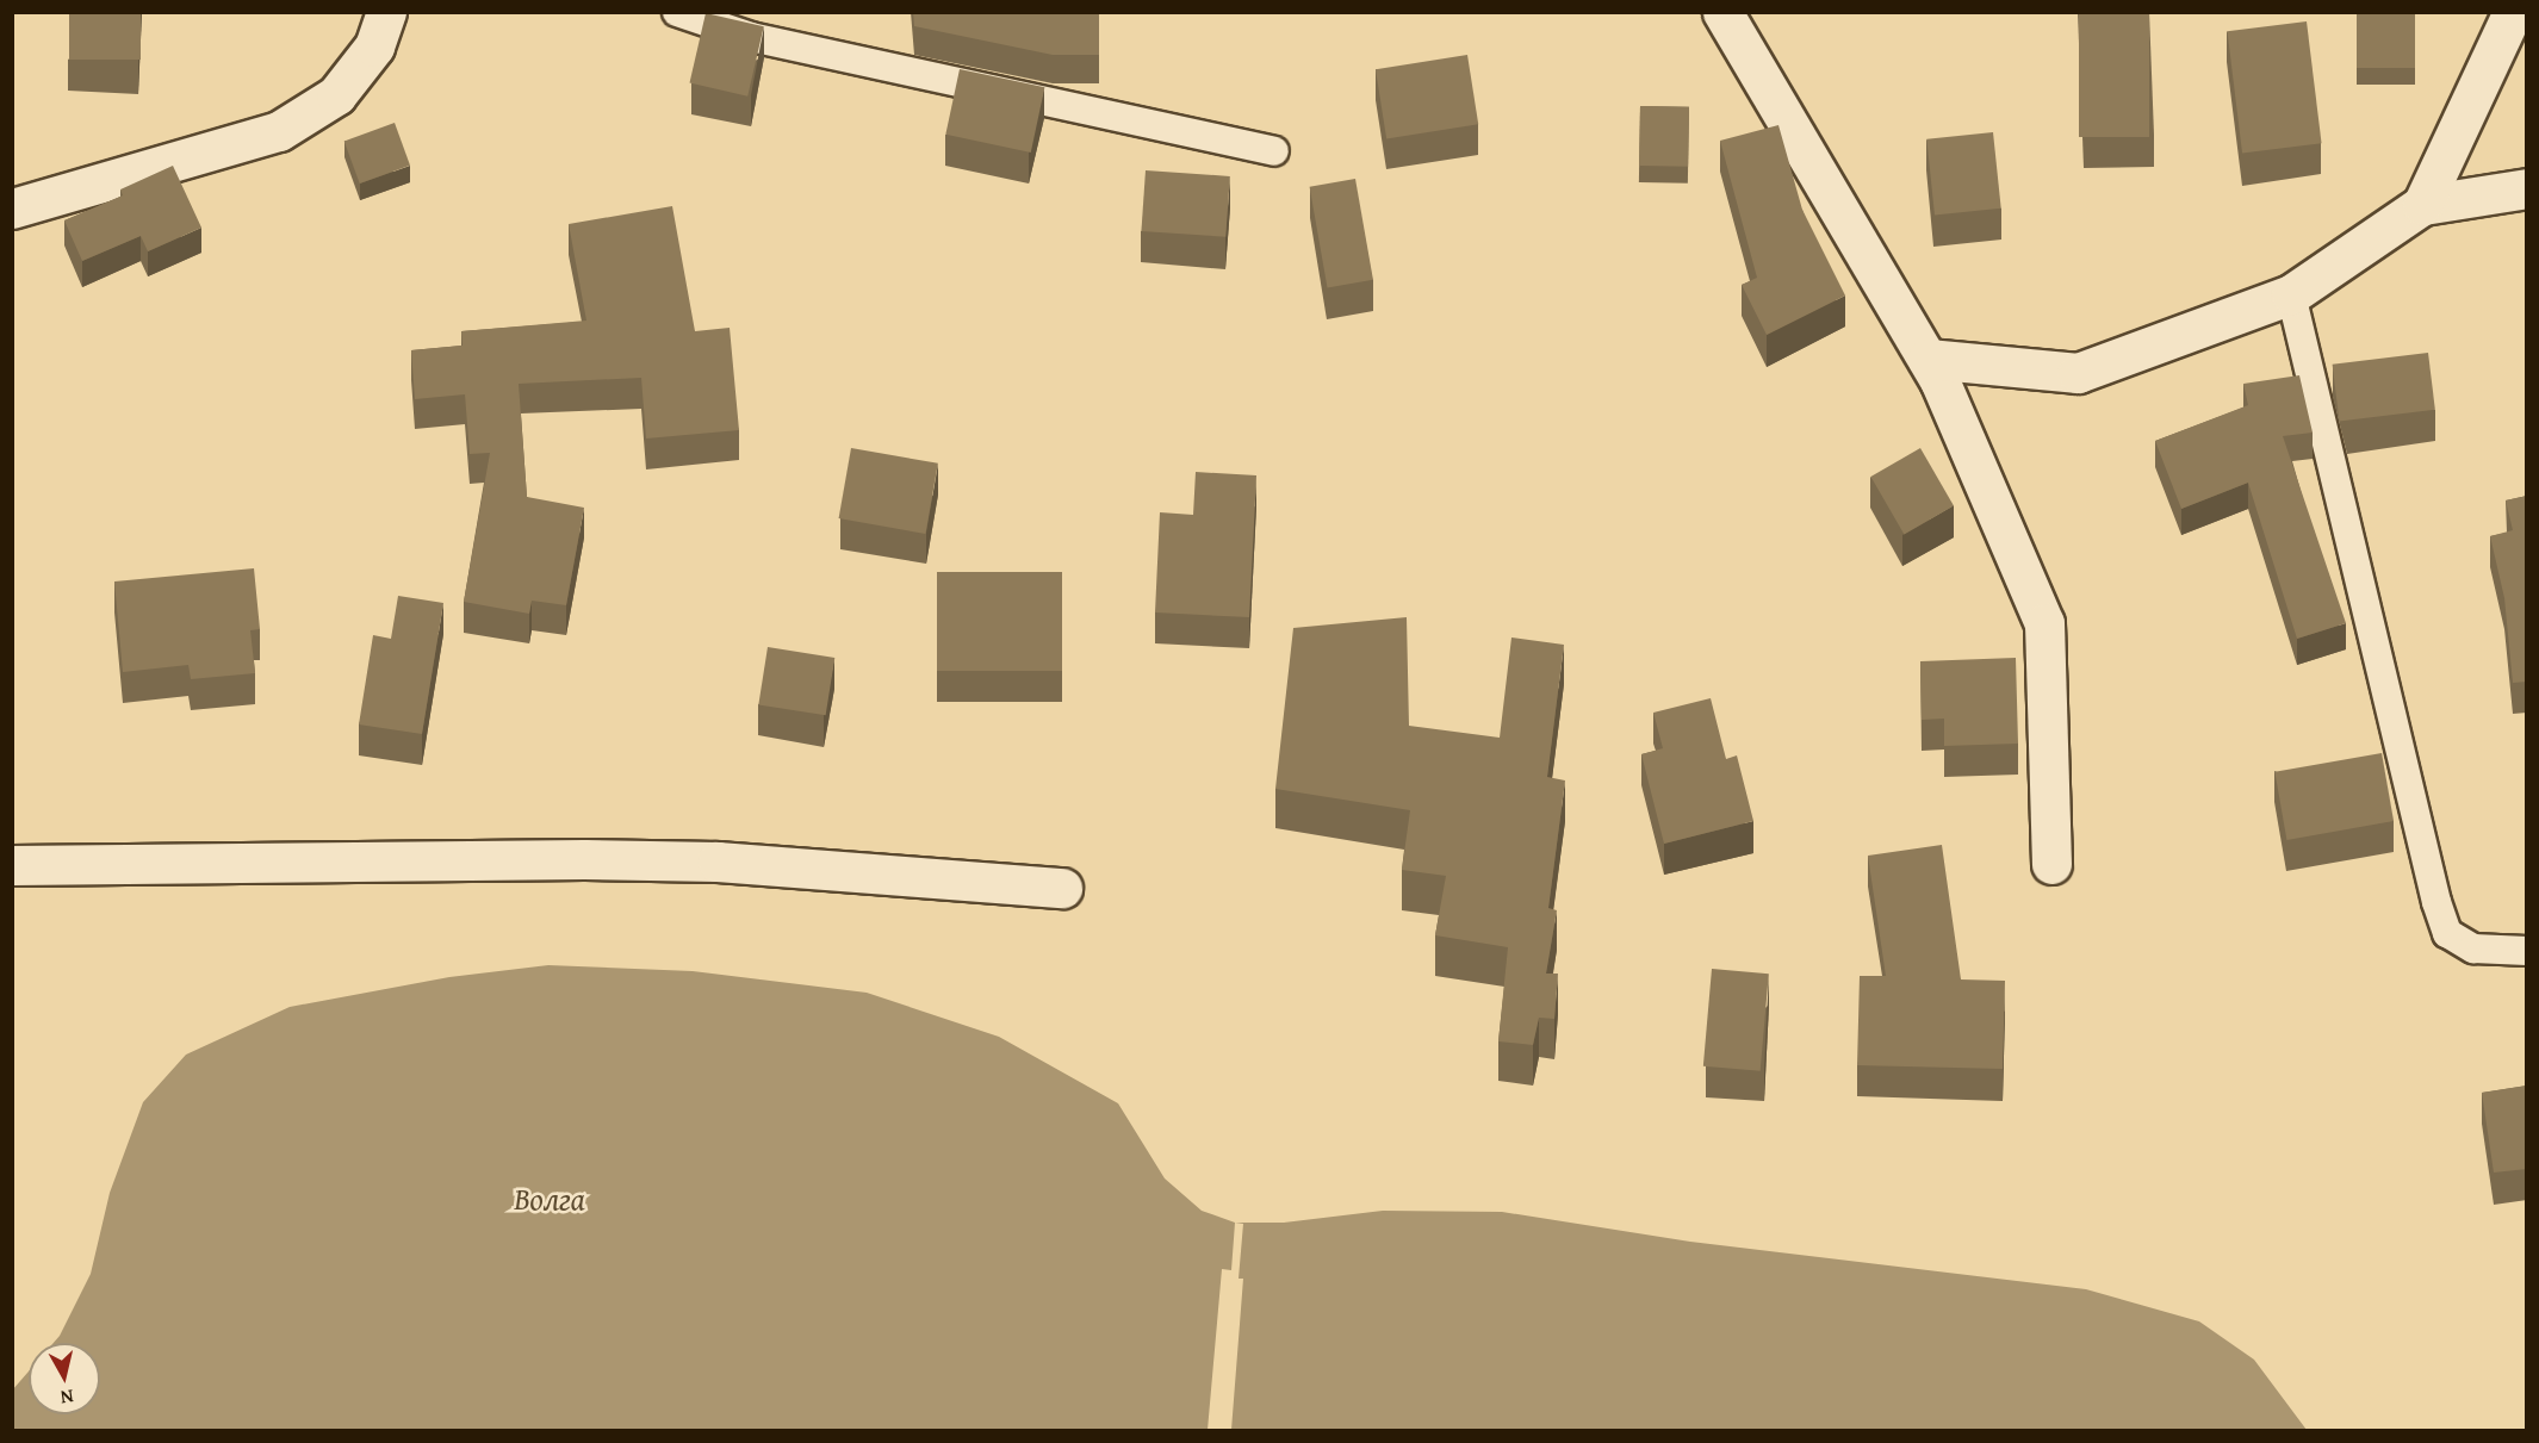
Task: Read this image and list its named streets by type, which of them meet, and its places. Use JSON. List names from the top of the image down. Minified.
{"water":["Волга"],"north":"bottom"}
